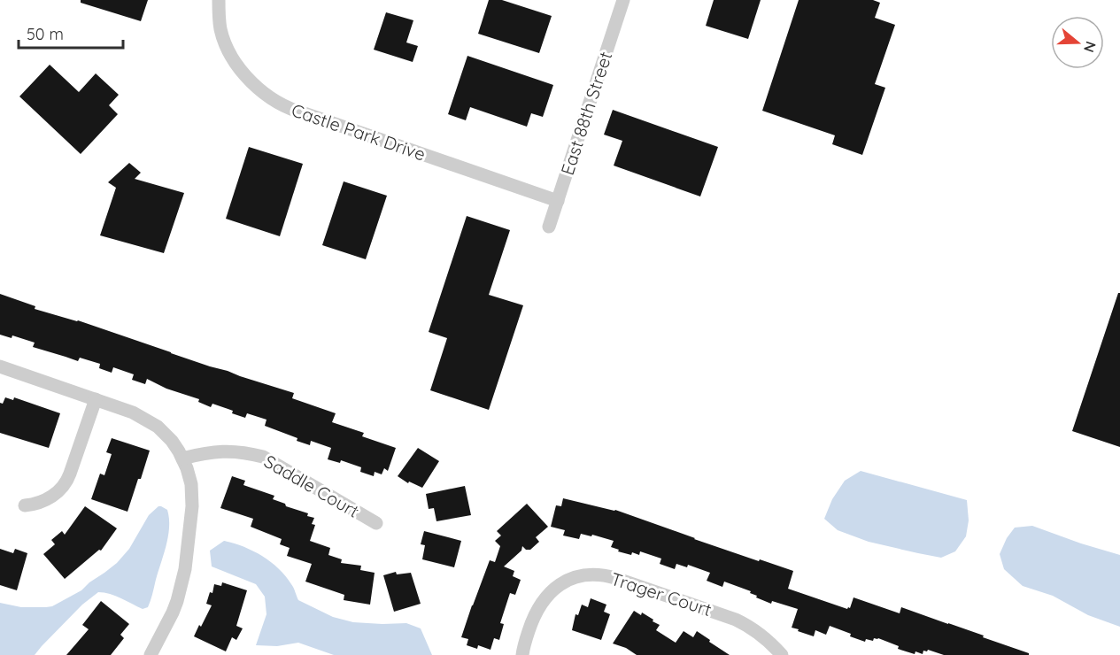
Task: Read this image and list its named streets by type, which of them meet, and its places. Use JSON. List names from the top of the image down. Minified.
{"streets":{"street":["East 88th Street","Castle Park Drive","Saddle Court","Trager Court"]},"crossings":[["East 88th Street","Castle Park Drive"]],"scale_bar":"50 m","north":"right"}
